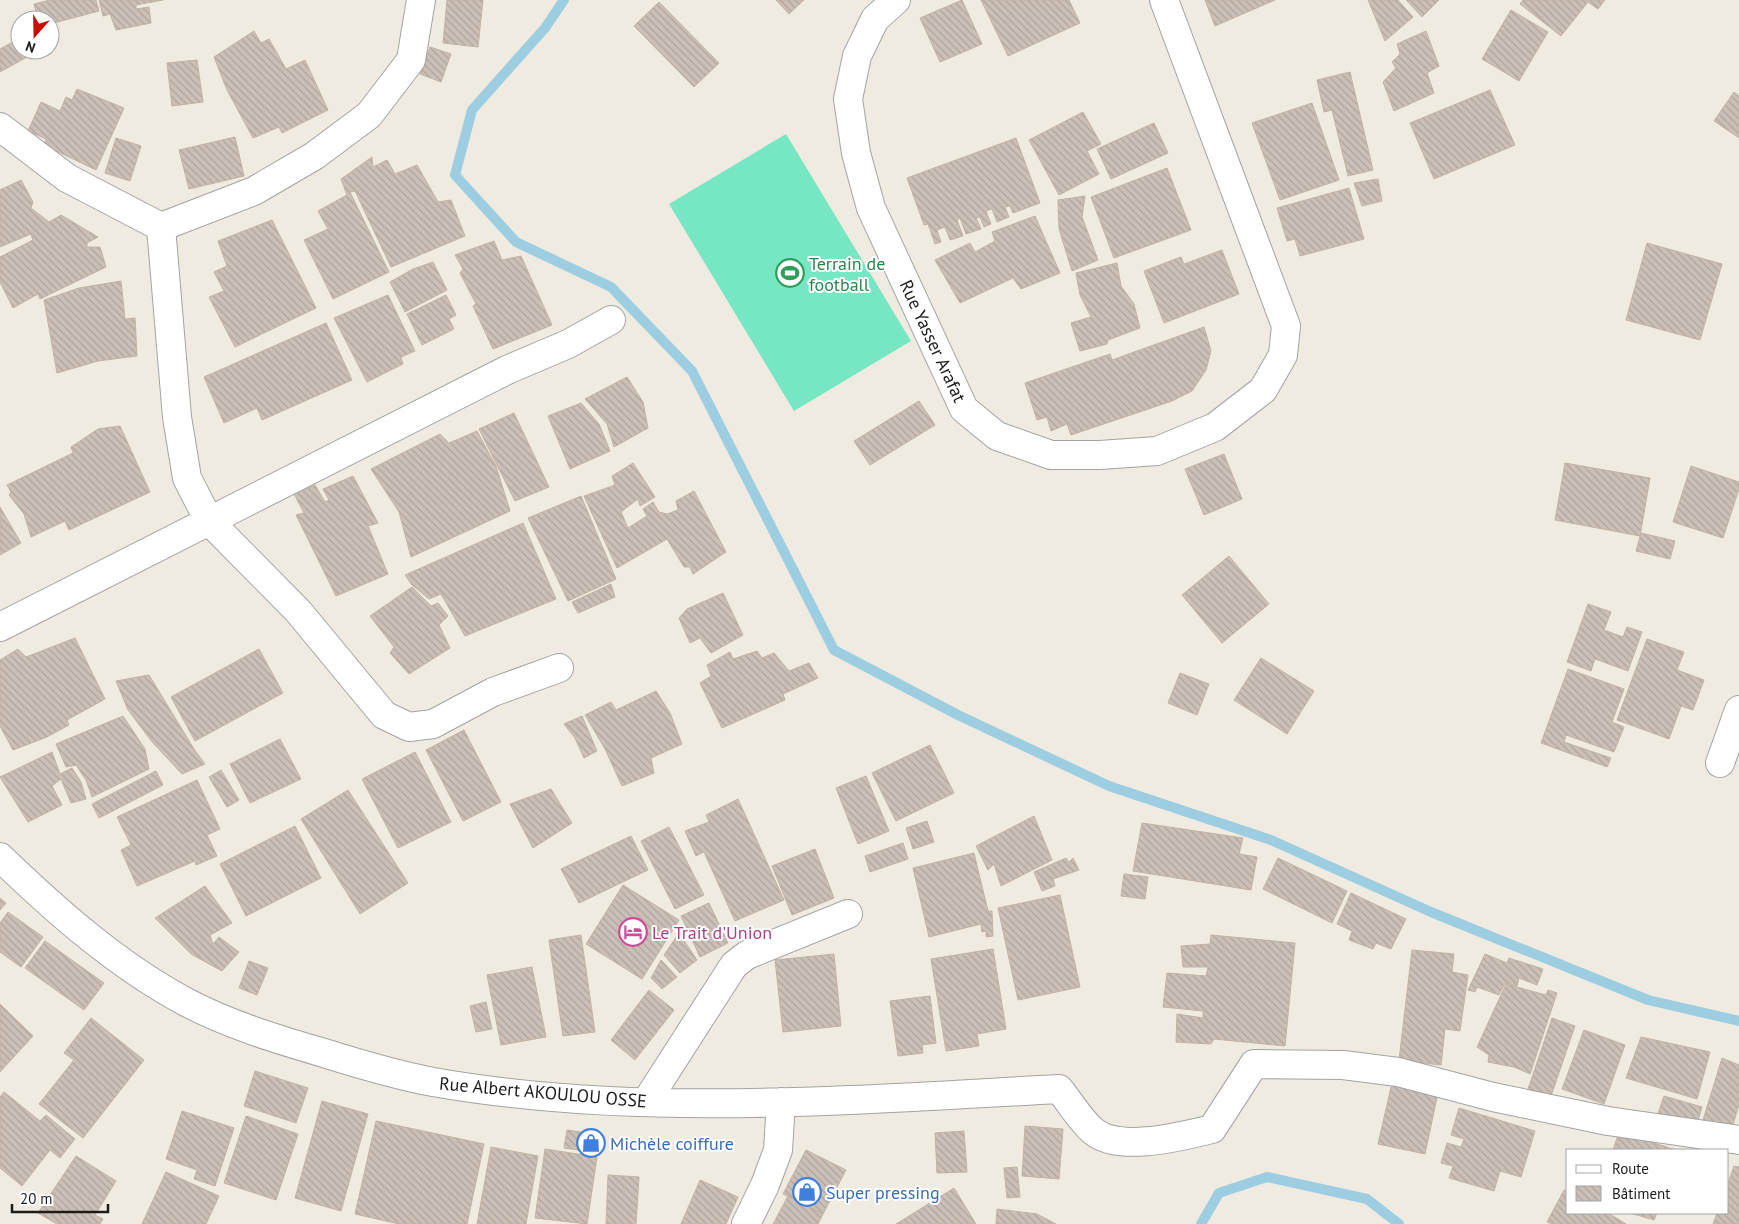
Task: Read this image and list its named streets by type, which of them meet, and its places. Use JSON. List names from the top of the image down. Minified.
{"streets":{"street":["Rue Yasser Arafat","Rue Albert AKOULOU OSSE"]},"places":{"sports":["Terrain de football"],"hotel":["Le Trait d'Union"],"shop":["Michèle coiffure","Super pressing"]},"legend":["Route","Bâtiment"],"scale_bar":"20 m","north":"bottom"}
